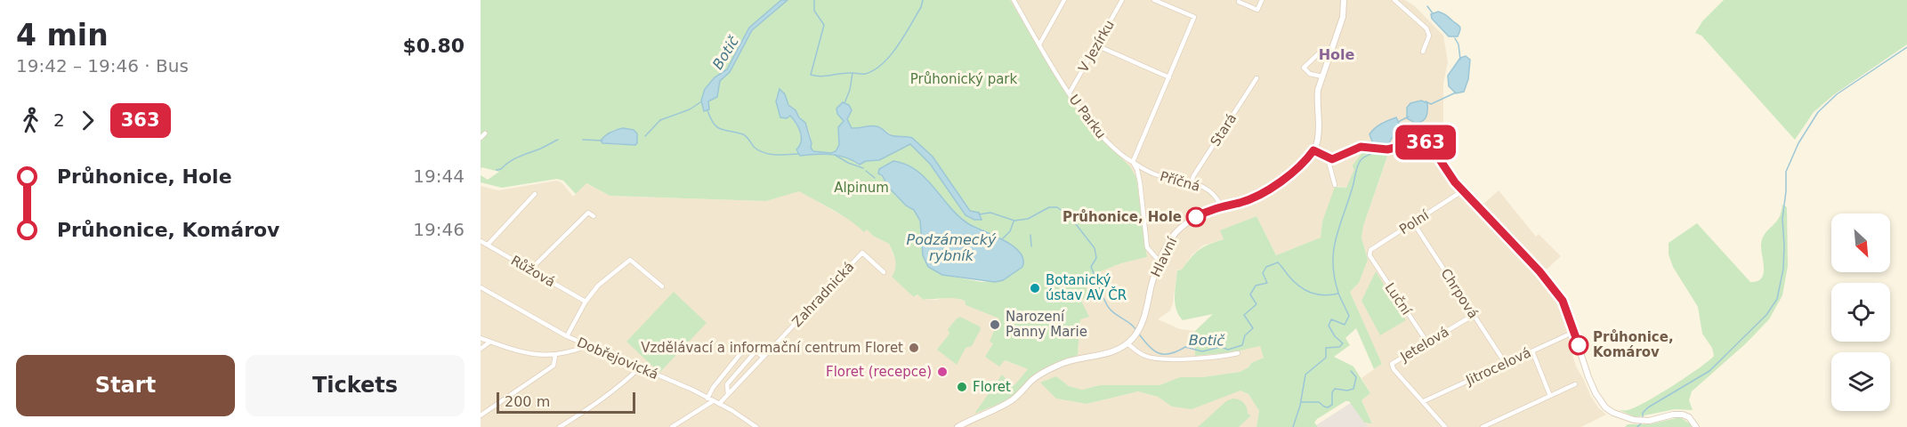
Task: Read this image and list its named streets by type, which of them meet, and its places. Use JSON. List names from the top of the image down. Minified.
{"streets":{"street":["V Jezírku","U Parku","Stará","Příčná","Polní","Hlavní","Růžová","Chrpová","Zahradnická","Luční","Jetelová","Dobřejovická","Jitrocelová"]},"crossings":[["V Jezírku","U Parku"],["U Parku","Příčná"],["Stará","Příčná"],["Příčná","Hlavní"],["Polní","Chrpová"],["Polní","Luční"],["Chrpová","Jetelová"],["Chrpová","Jitrocelová"],["Zahradnická","Dobřejovická"],["Luční","Jetelová"],["Jetelová","Jitrocelová"]],"districts":["Hole"],"water":["Botič","Podzámecký rybník"],"parks":["Průhonický park","Alpinum"],"places":["Průhonice, Hole","Botanický ústav AV ČR","Narození Panny Marie","Průhonice, Komárov","Vzdělávací a informační centrum Floret","Floret (recepce)","Floret"],"lines":["bus line 363"],"scale_bar":"200 m","north":"bottom right","page":{"heading":["4 min","19:42 – 19:46 · Bus","$0.80"],"on_map":"363","legs":["2","363"],"list":[{"name":"Průhonice, Hole","value":"19:44"},{"name":"Průhonice, Komárov","value":"19:46"}],"buttons":["Start","Tickets"],"scale":"200 m"}}
